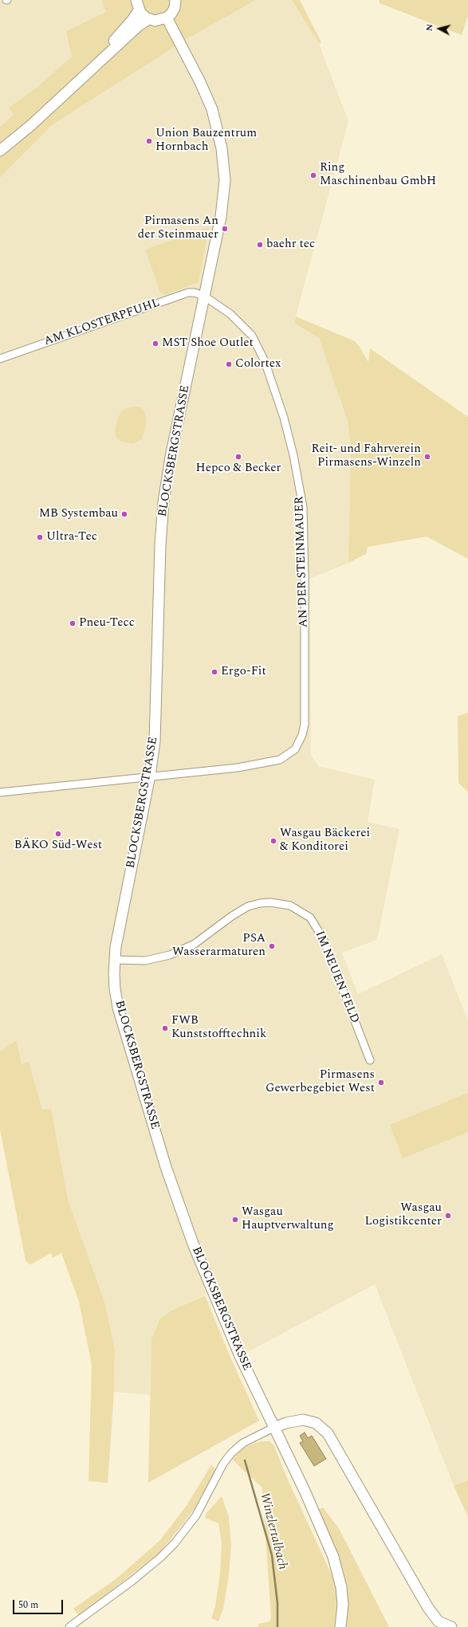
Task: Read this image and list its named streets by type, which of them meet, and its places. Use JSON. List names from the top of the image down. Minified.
{"streets":{"main road":["BLOCKSBERGSTRASSE"],"street":["AM KLOSTERPFUHL","AN DER STEINMAUER","IM NEUEN FELD"]},"crossings":[["AM KLOSTERPFUHL","BLOCKSBERGSTRASSE"],["AM KLOSTERPFUHL","AN DER STEINMAUER"],["BLOCKSBERGSTRASSE","AN DER STEINMAUER"],["BLOCKSBERGSTRASSE","IM NEUEN FELD"]],"water":["Winzlertalbach"],"places":["Union Bauzentrum Hornbach","Ring Maschinenbau GmbH","Pirmasens An der Steinmauer","baehr tec","MST Shoe Outlet","Colortex","Hepco & Becker","Reit- und Fahrverein Pirmasens-Winzeln","MB Systembau","Ultra-Tec","Pneu-Tecc","Ergo-Fit","BÄKO Süd-West","Wasgau Bäckerei & Konditorei","PSA Wasserarmaturen","FWB Kunststofftechnik","Pirmasens Gewerbegebiet West","Wasgau Logistikcenter","Wasgau Hauptverwaltung"],"scale_bar":"50 m","north":"left"}
